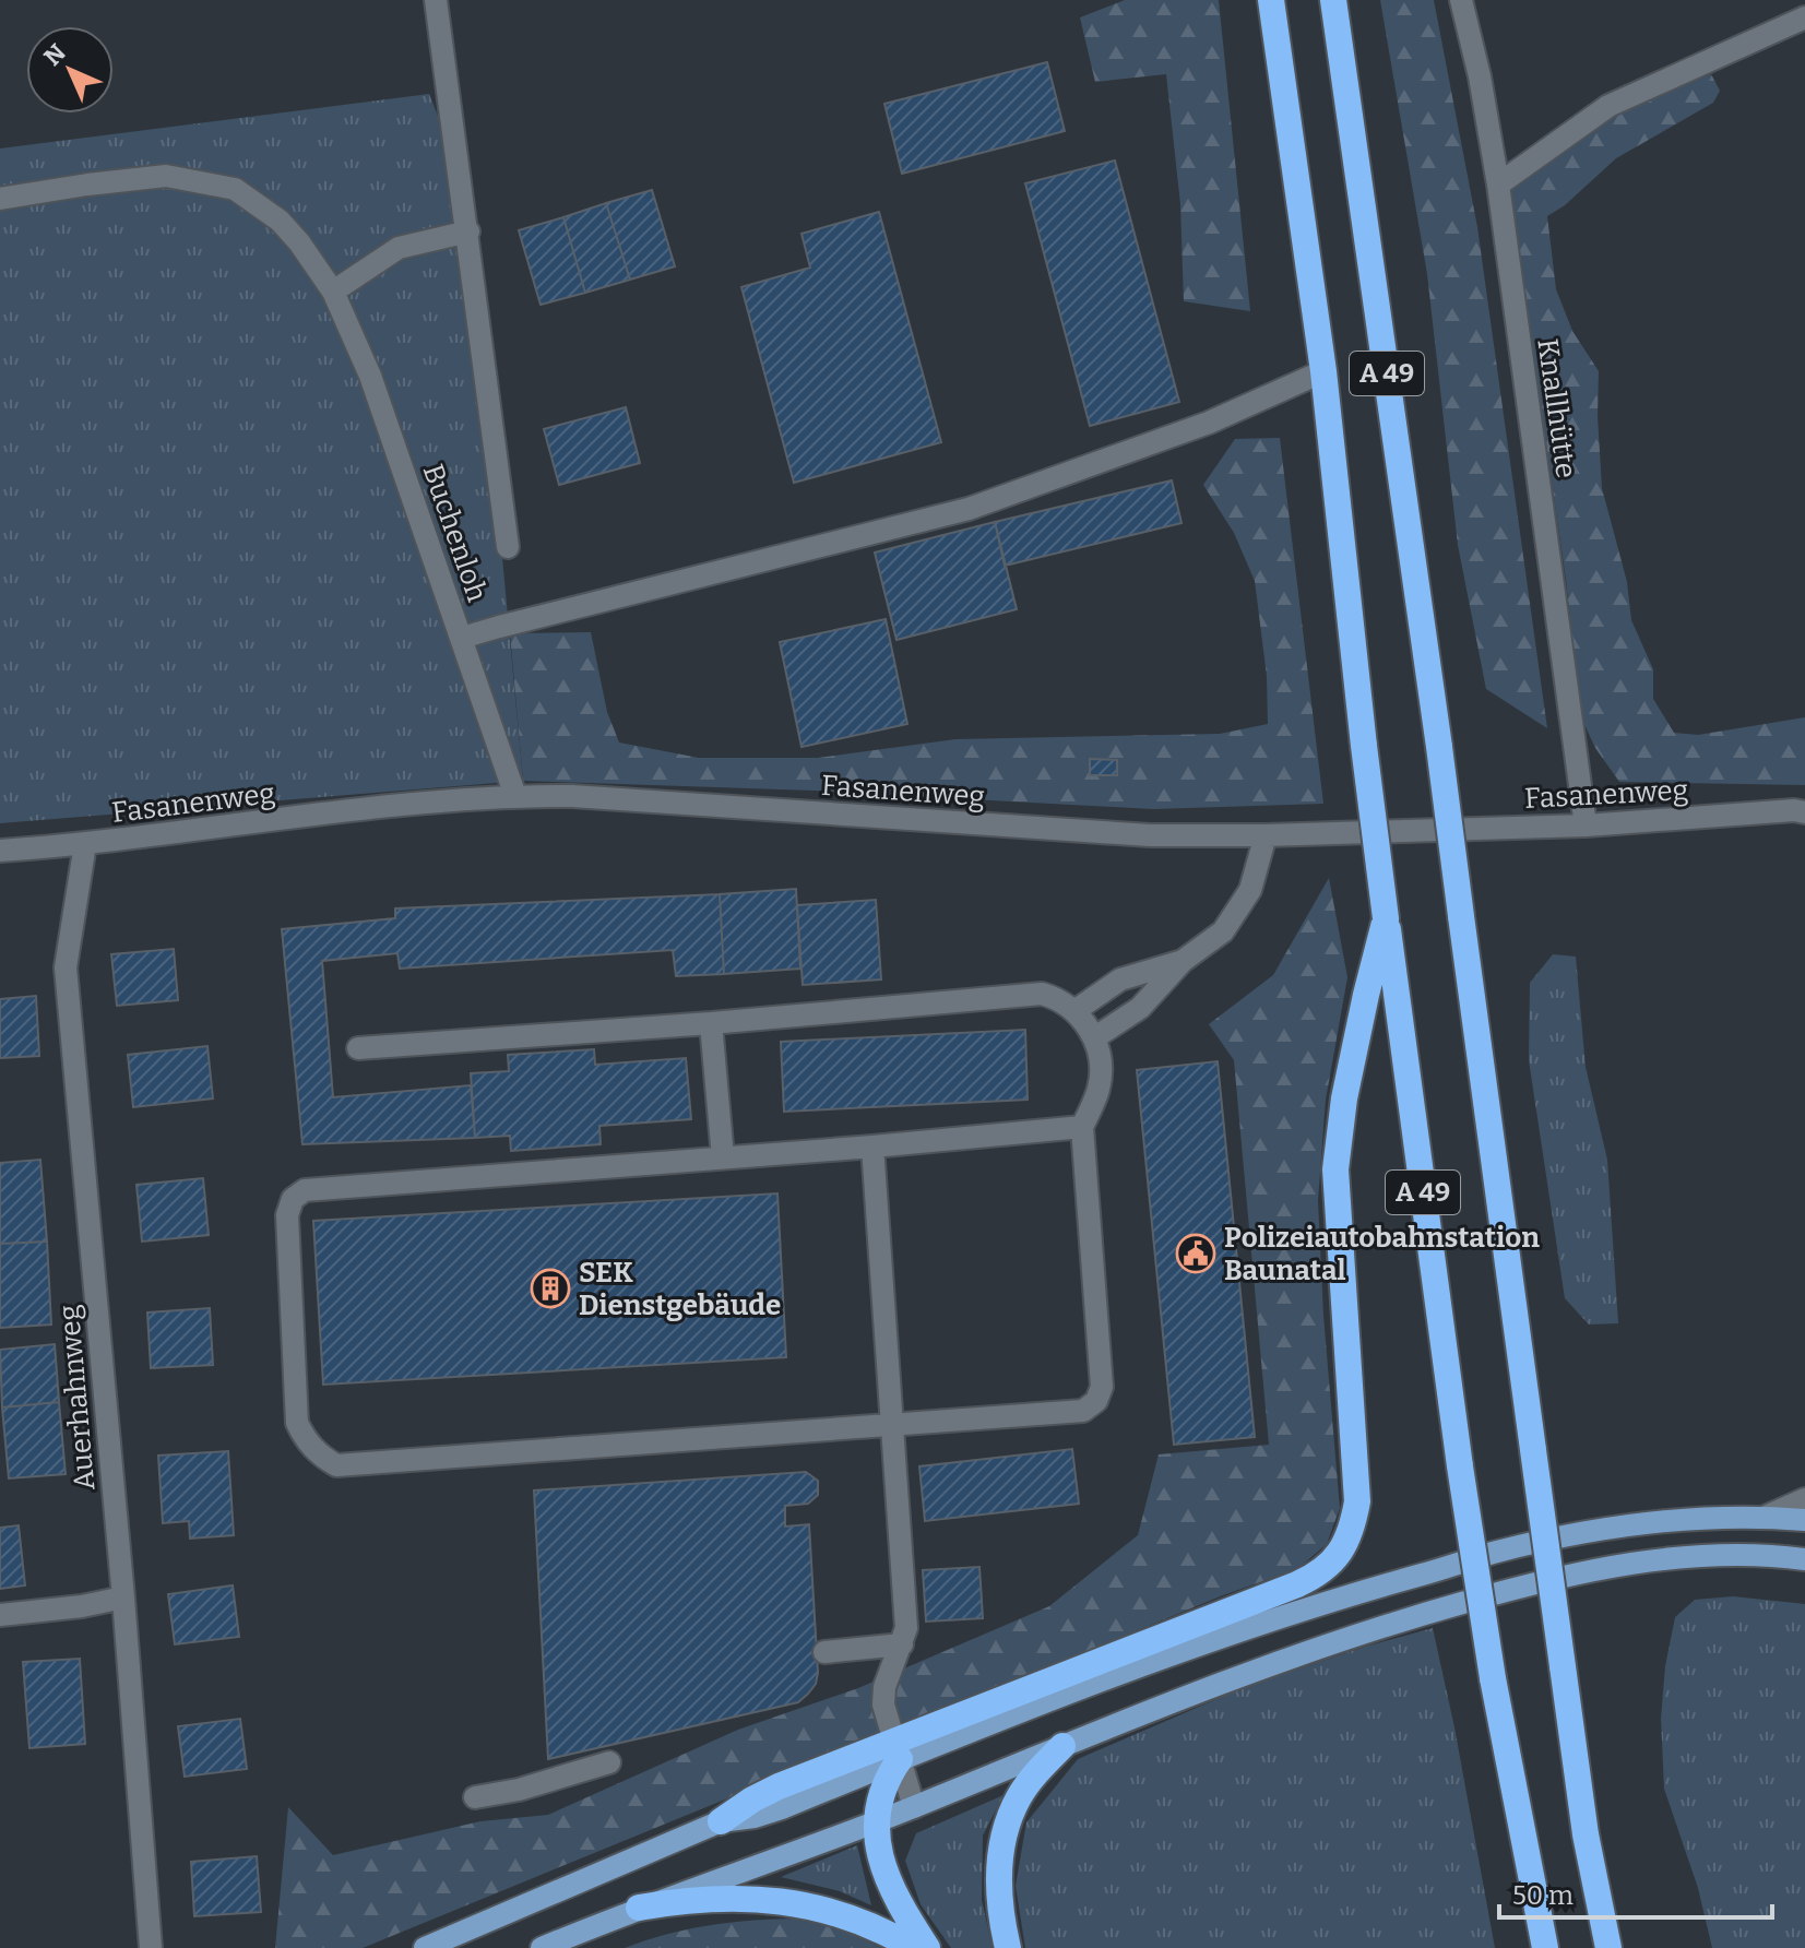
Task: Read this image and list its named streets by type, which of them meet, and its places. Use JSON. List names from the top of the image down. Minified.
{"streets":{"highway":["A 49"],"street":["Knallhütte","Buchenloh","Fasanenweg","Auerhahnweg"]},"crossings":[["Knallhütte","Fasanenweg"],["Buchenloh","Fasanenweg"],["Fasanenweg","Auerhahnweg"]],"places":{"public building":["Polizeiautobahnstation Baunatal"],"building":["SEK Dienstgebäude"]},"scale_bar":"50 m","north":"top left"}
